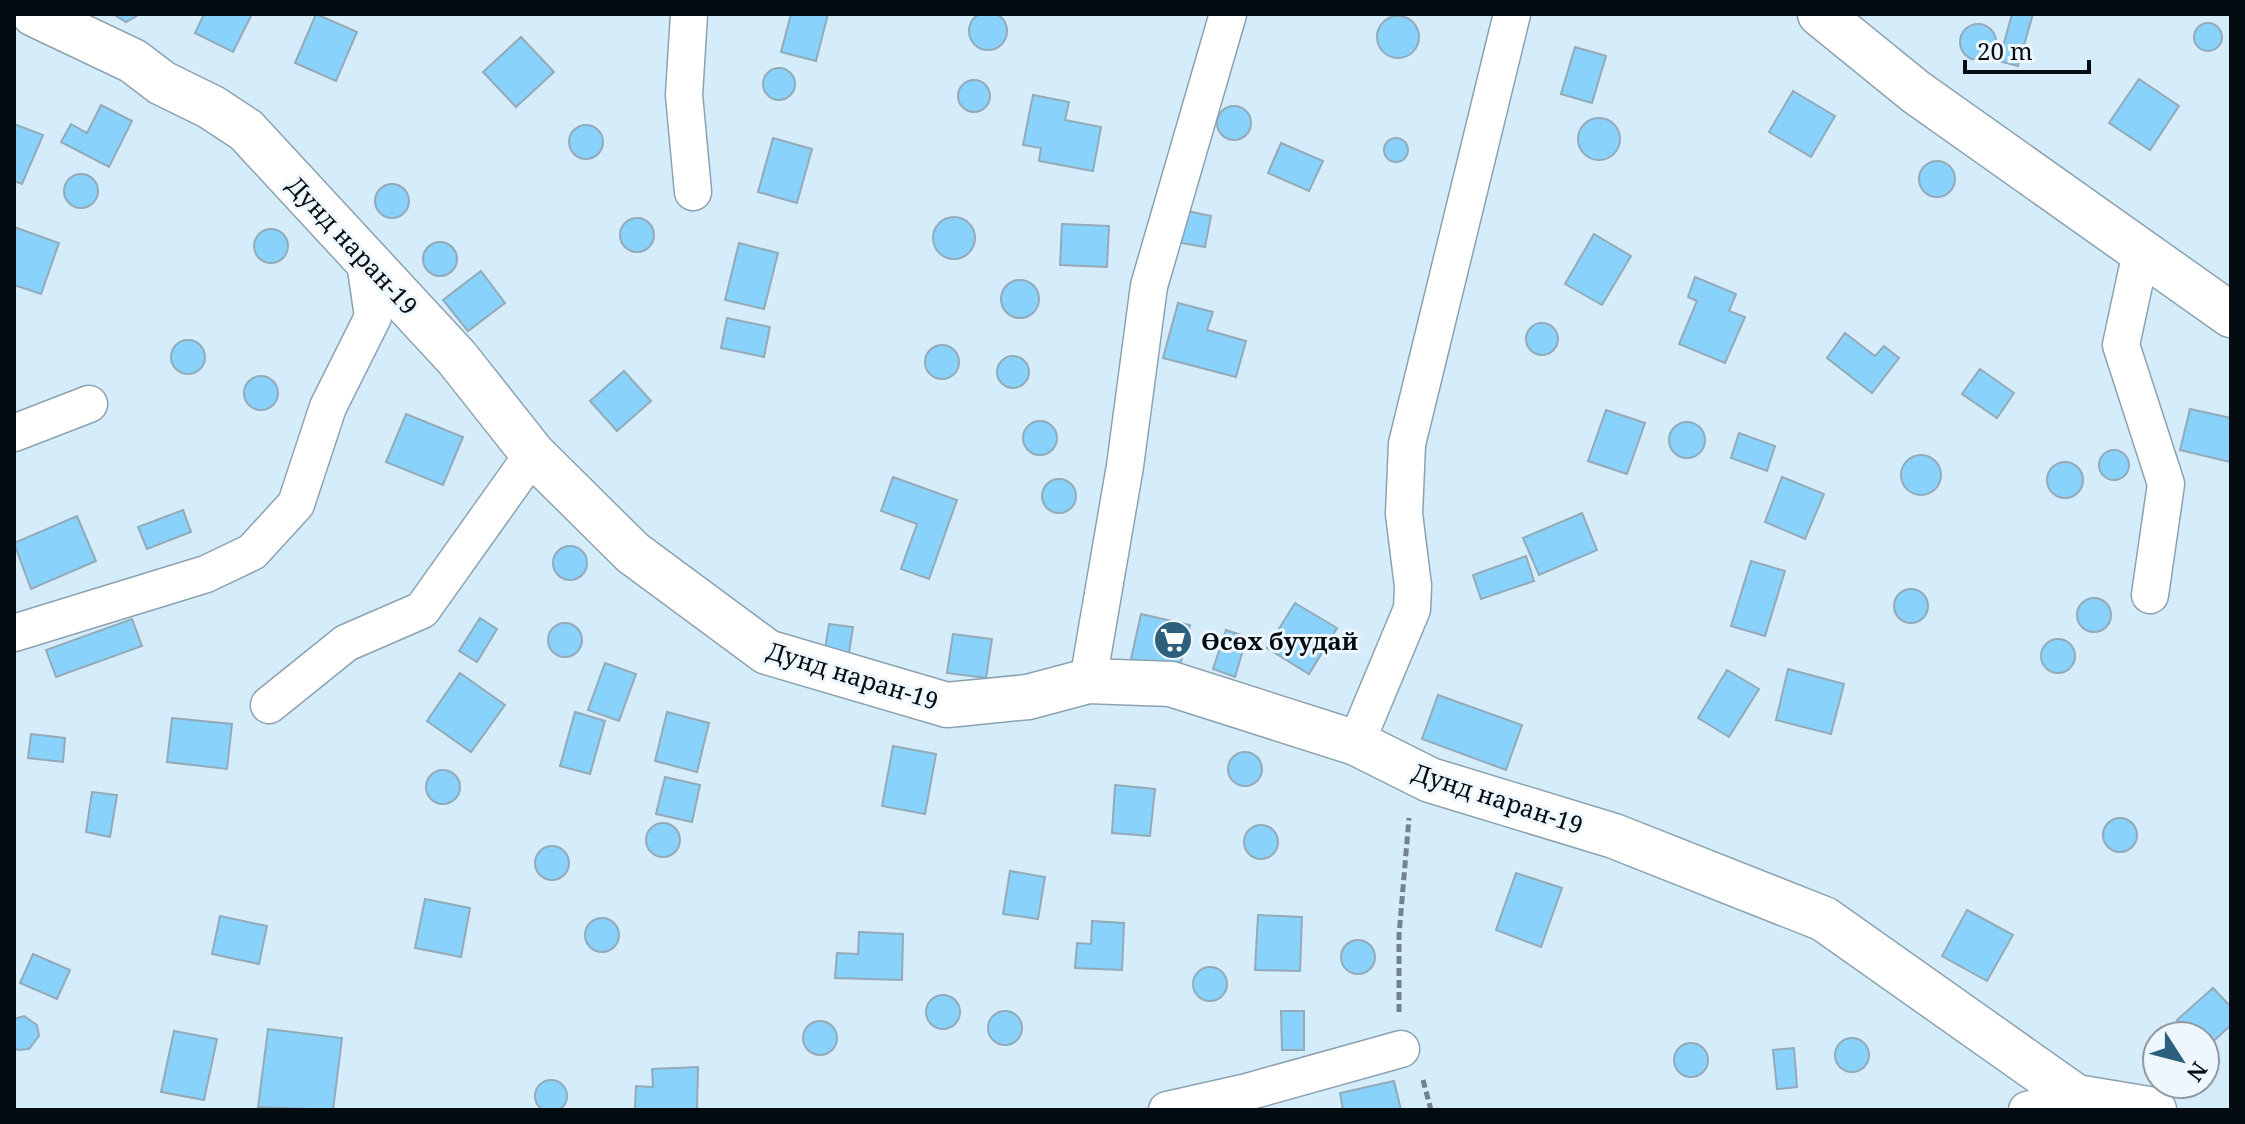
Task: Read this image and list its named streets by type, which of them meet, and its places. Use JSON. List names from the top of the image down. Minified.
{"streets":{"street":["Дунд наран-19"]},"places":{"supermarket":["Өсөх буудай"]},"scale_bar":"20 m","north":"bottom right"}
